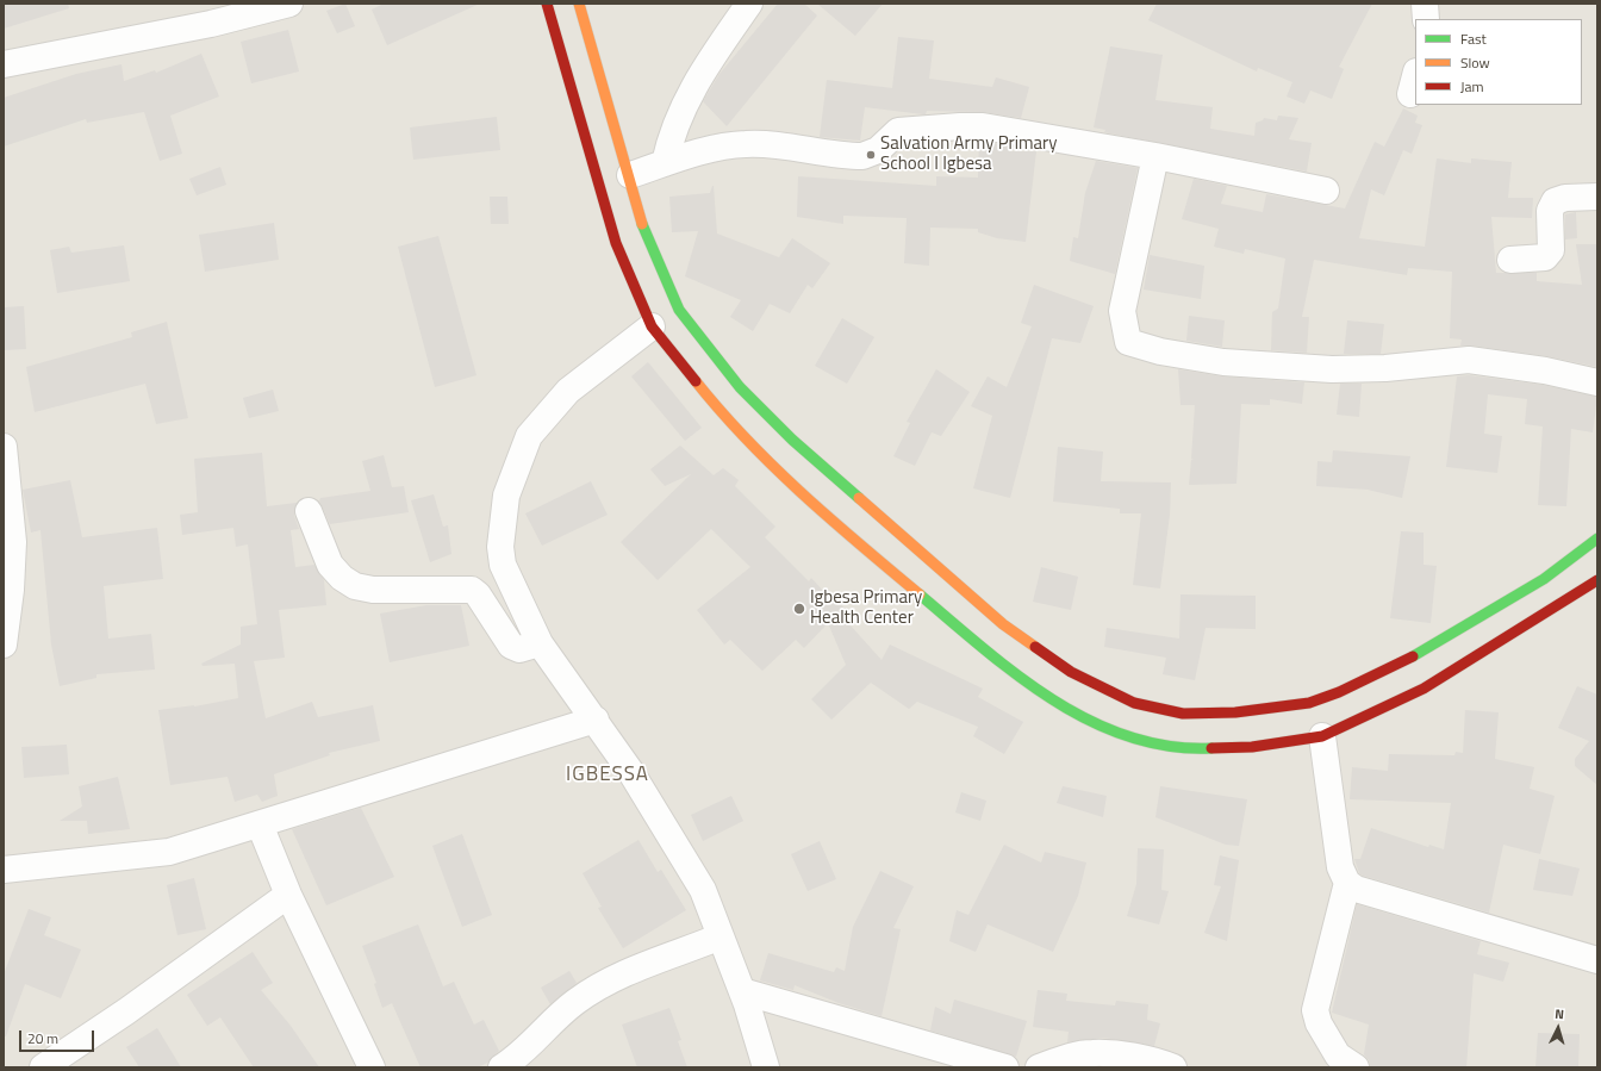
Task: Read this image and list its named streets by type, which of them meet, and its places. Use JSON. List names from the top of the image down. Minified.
{"districts":["IGBESSA"],"places":["Salvation Army Primary School I Igbesa","Igbesa Primary Health Center"],"legend":["Fast","Slow","Jam"],"scale_bar":"20 m","north":"top"}
